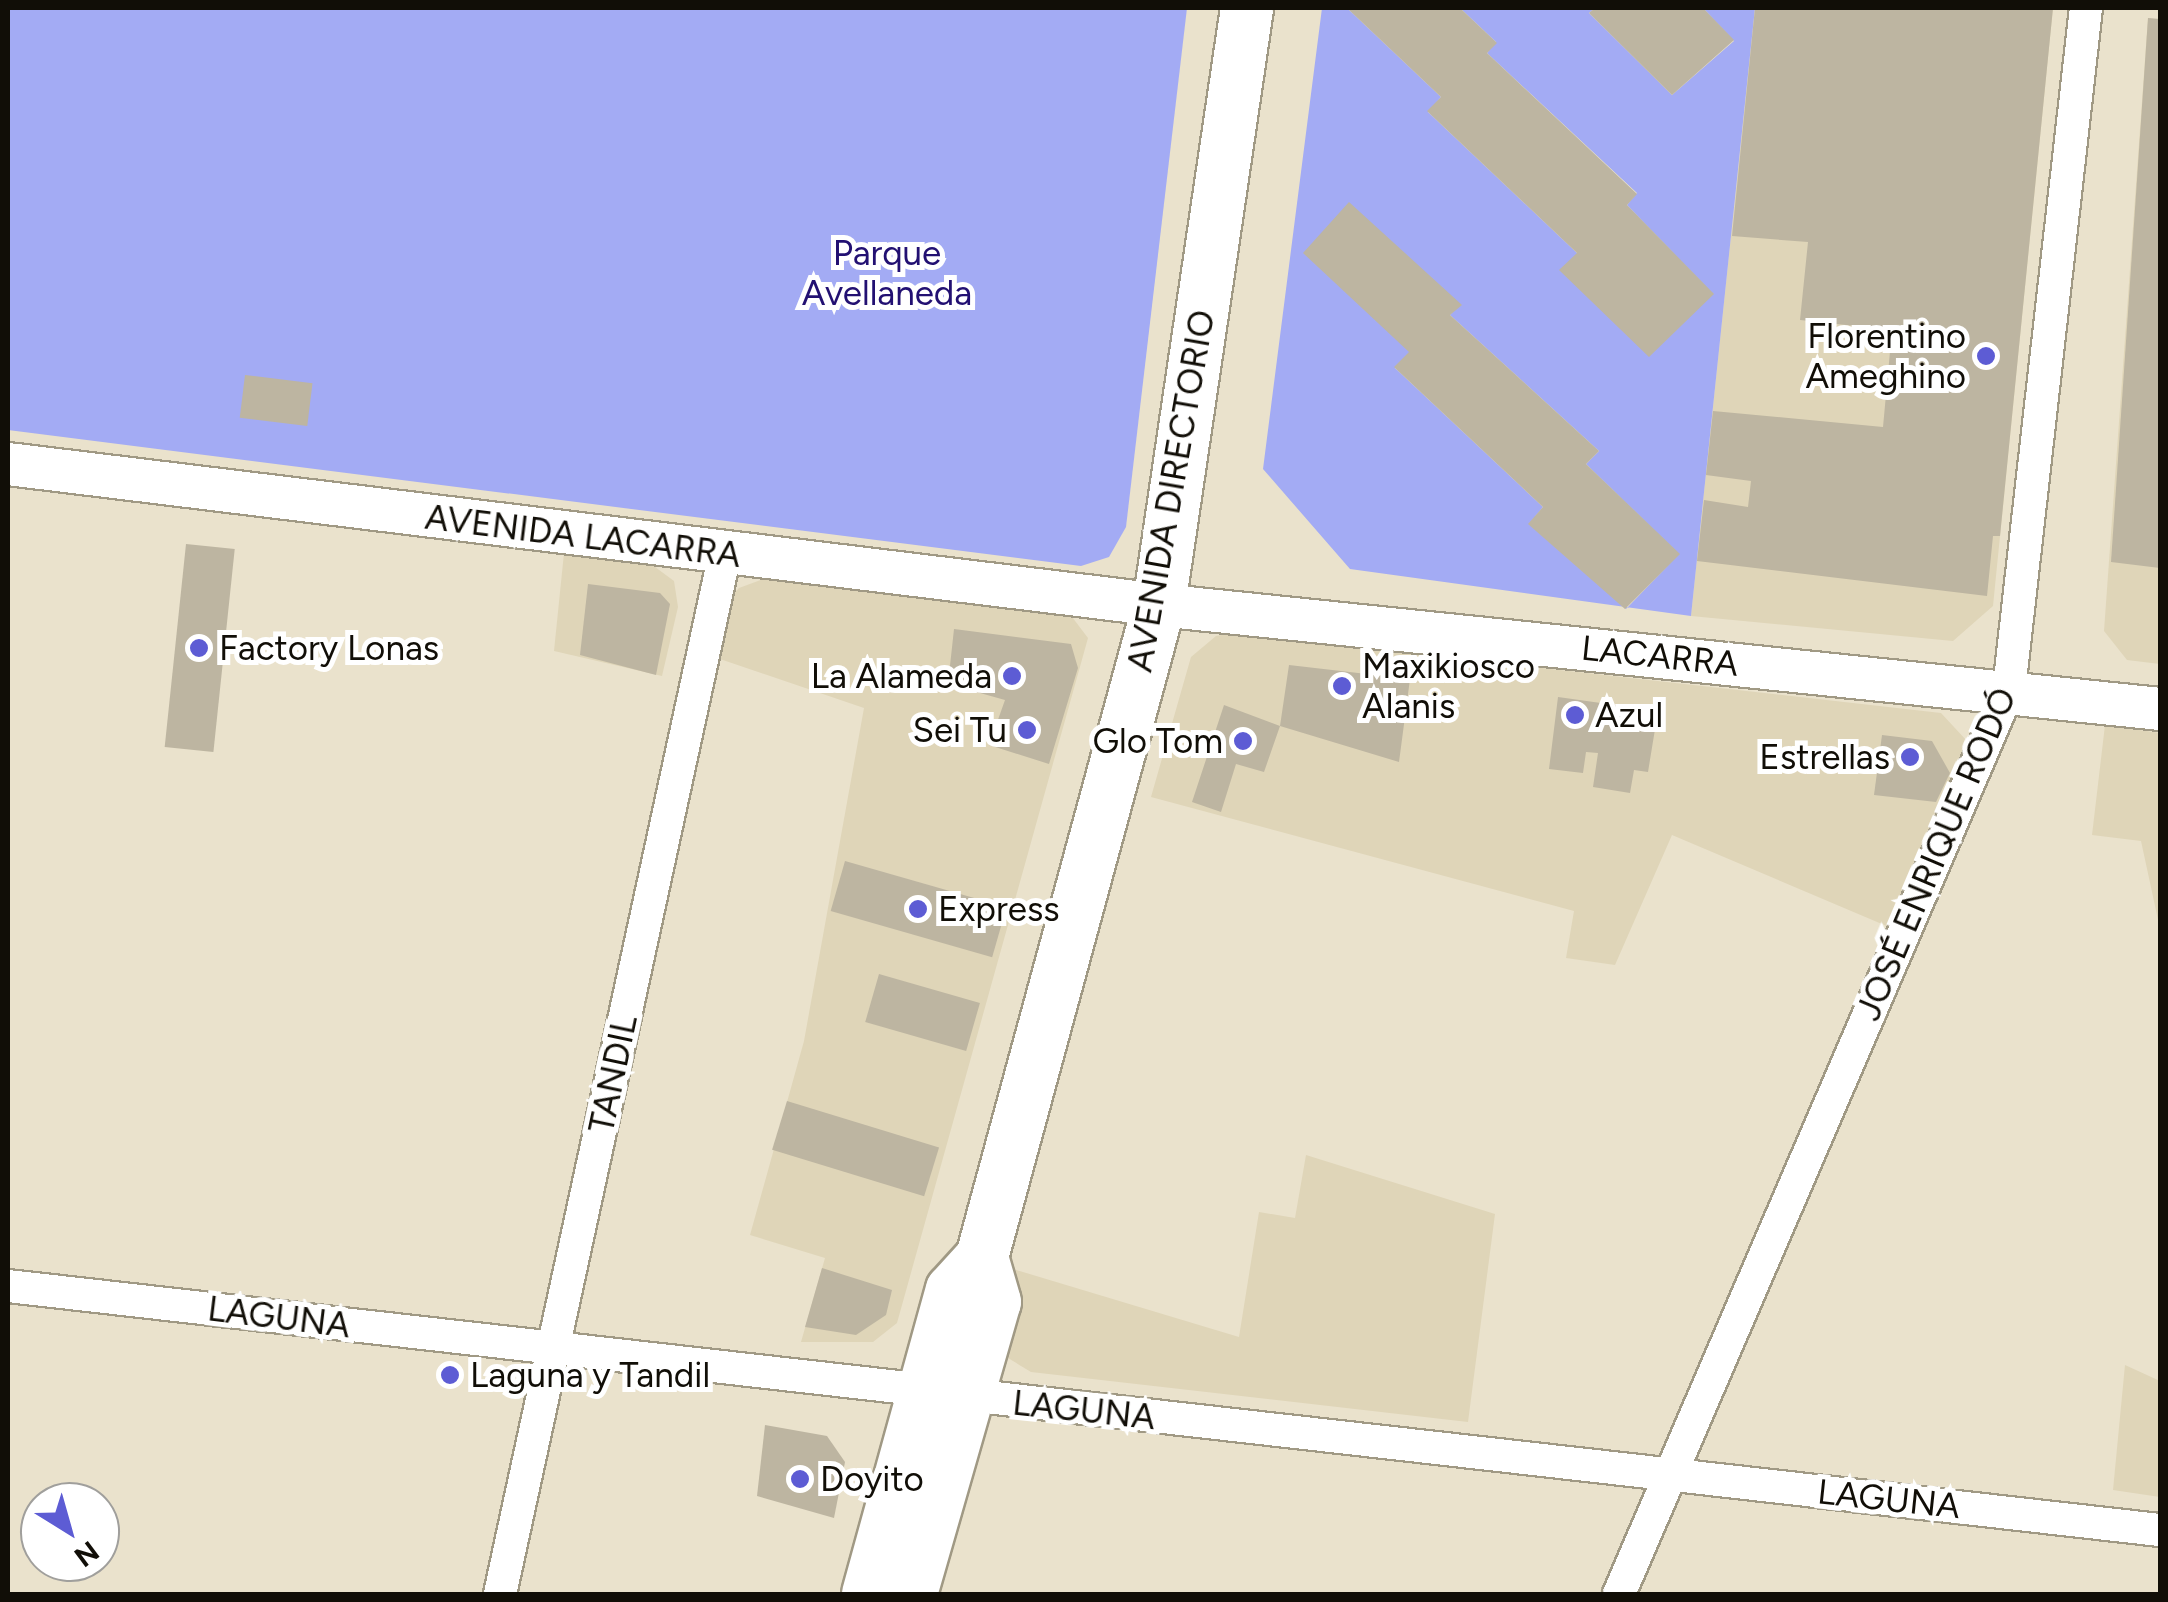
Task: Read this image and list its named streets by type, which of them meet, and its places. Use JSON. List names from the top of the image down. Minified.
{"streets":{"main road":["AVENIDA DIRECTORIO"],"street":["AVENIDA LACARRA","LACARRA","JOSÉ ENRIQUE RODÓ","TANDIL","LAGUNA"]},"crossings":[["AVENIDA DIRECTORIO","AVENIDA LACARRA"],["AVENIDA DIRECTORIO","LACARRA"],["AVENIDA DIRECTORIO","LAGUNA"],["AVENIDA LACARRA","LACARRA"],["AVENIDA LACARRA","TANDIL"],["LACARRA","JOSÉ ENRIQUE RODÓ"],["JOSÉ ENRIQUE RODÓ","LAGUNA"],["TANDIL","LAGUNA"]],"parks":["Parque Avellaneda"],"places":["Florentino Ameghino","Factory Lonas","La Alameda","Maxikiosco Alanis","Azul","Sei Tu","Glo Tom","Estrellas","Express","Laguna y Tandil","Doyito"],"north":"bottom right"}
